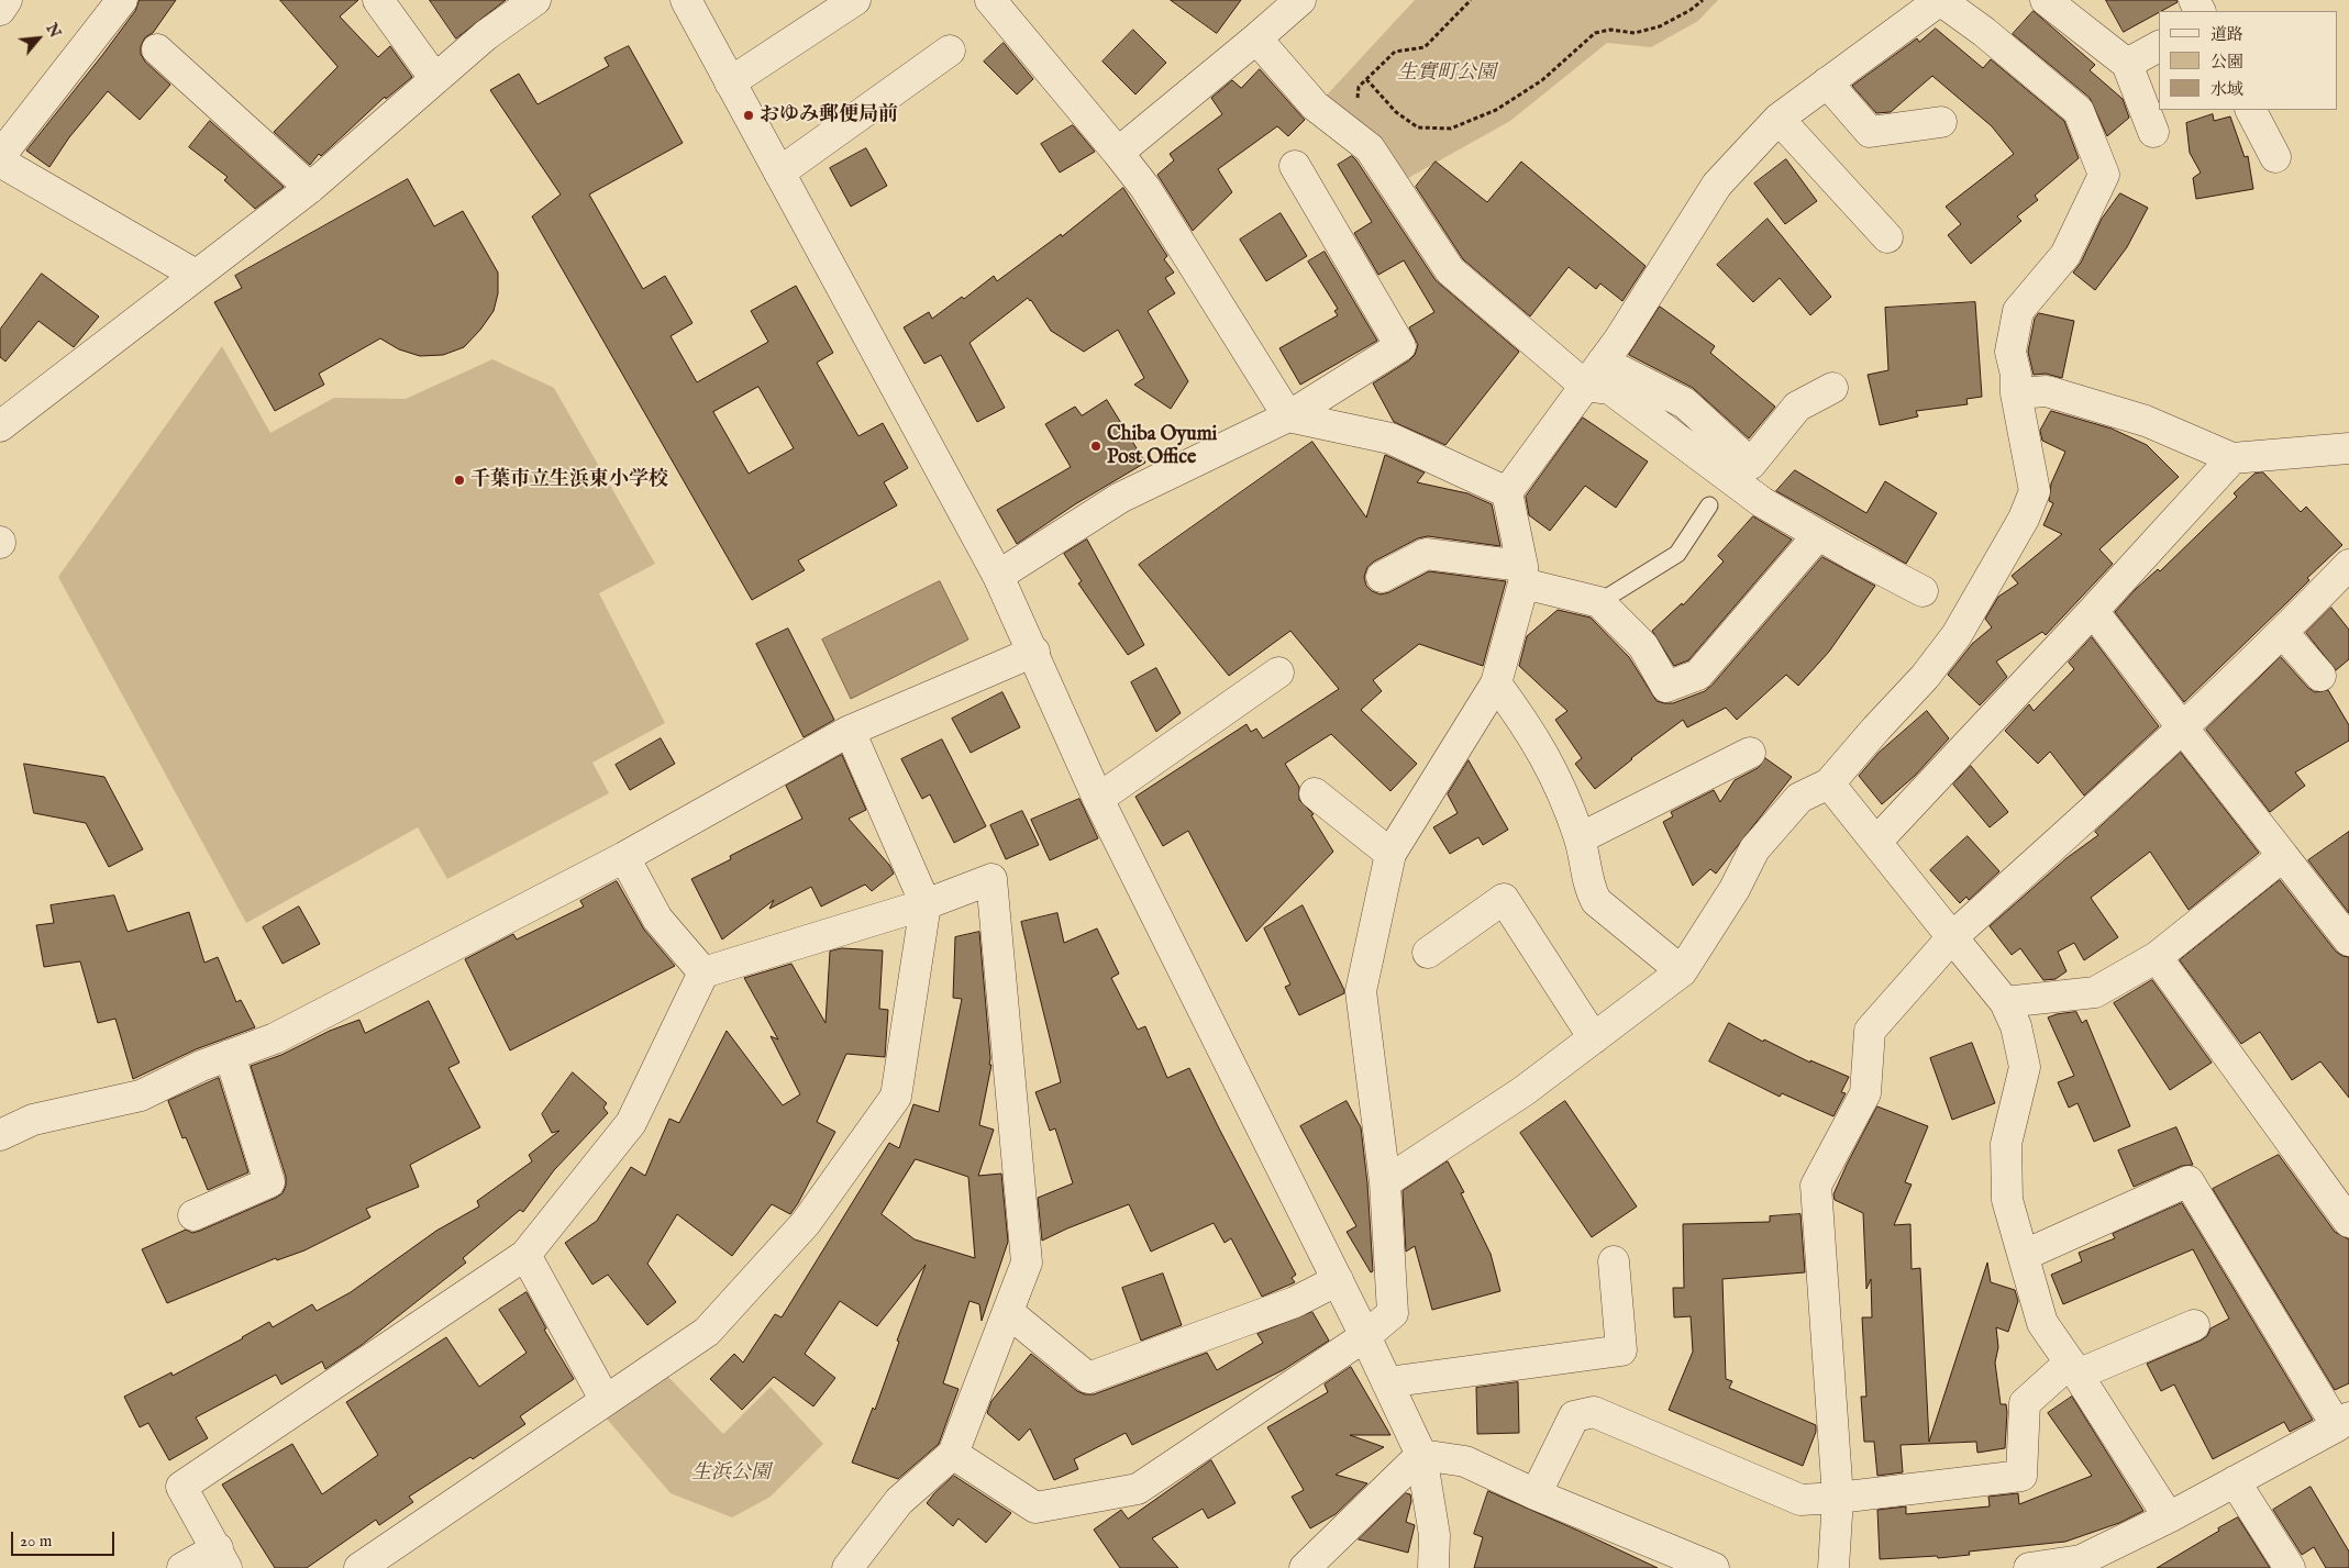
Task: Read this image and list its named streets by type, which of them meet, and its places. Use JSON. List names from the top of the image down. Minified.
{"parks":["生實町公園","生浜公園"],"places":["おゆみ郵便局前","Chiba Oyumi Post Office","千葉市立生浜東小学校"],"legend":["道路","公園","水域"],"scale_bar":"20 m","north":"top right"}
